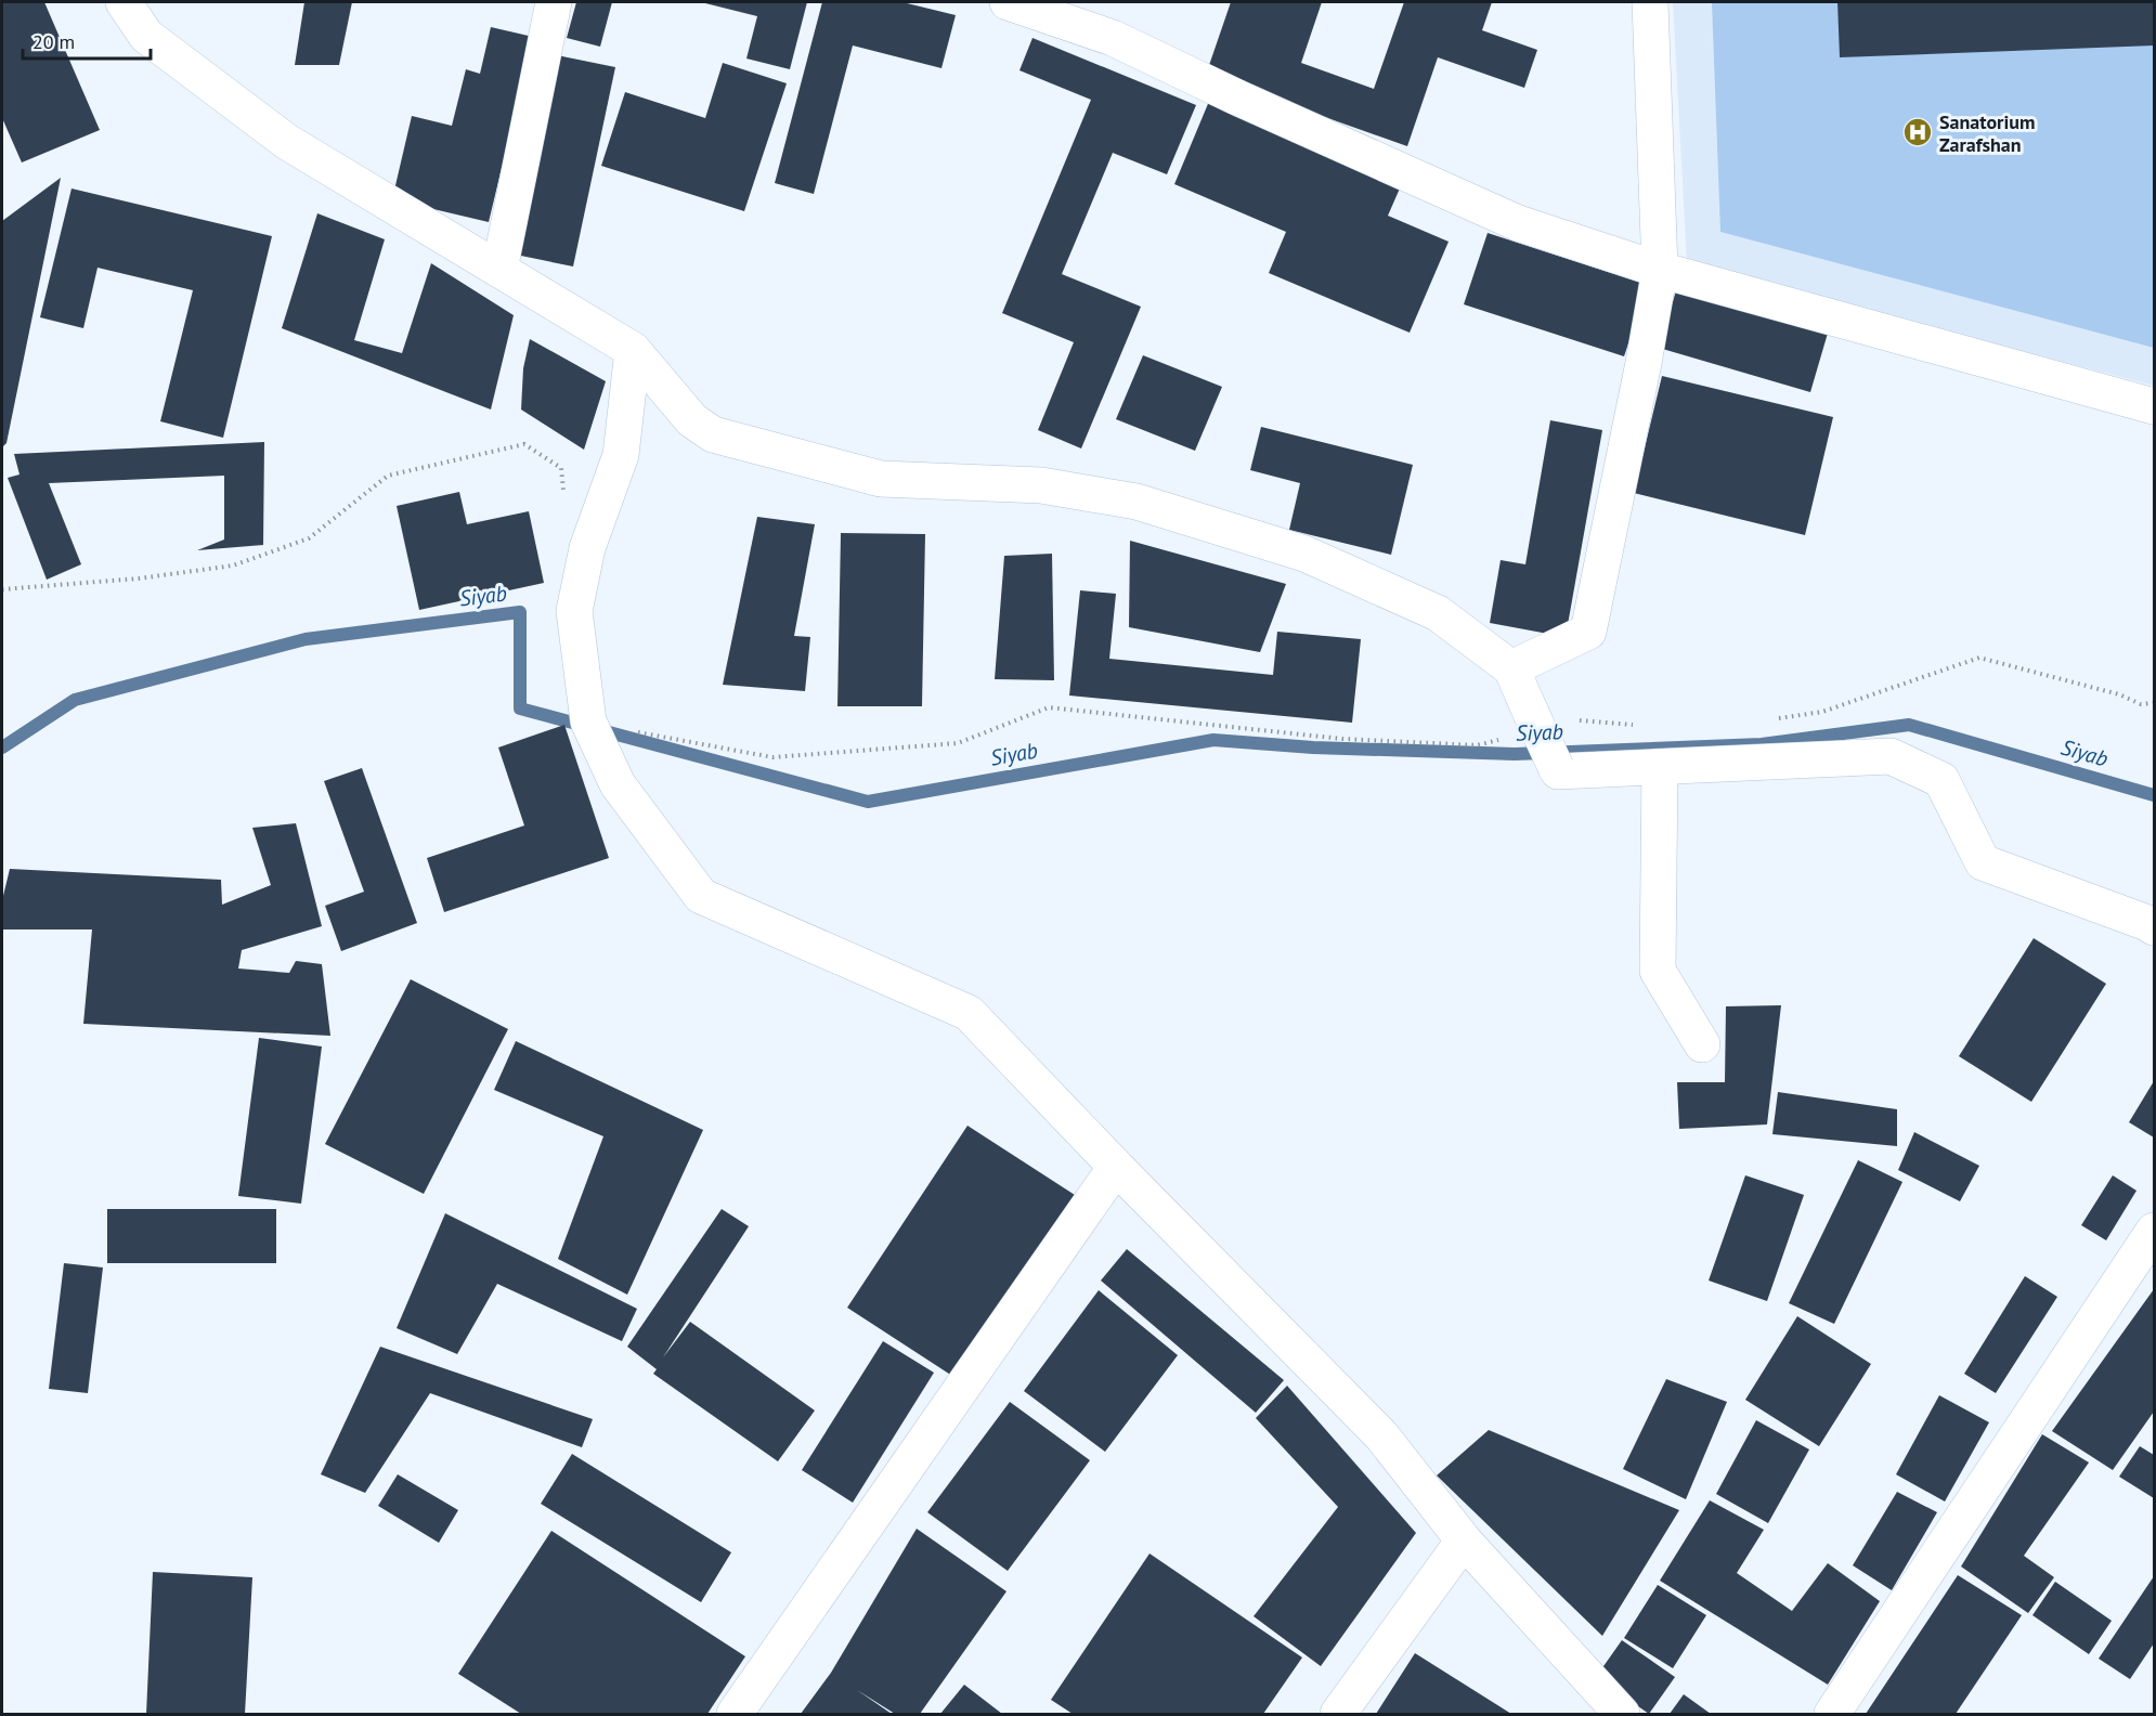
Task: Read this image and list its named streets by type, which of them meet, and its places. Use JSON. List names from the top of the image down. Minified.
{"water":["Siyab"],"places":{"hospital":["Sanatorium Zarafshan"]},"scale_bar":"20 m"}
